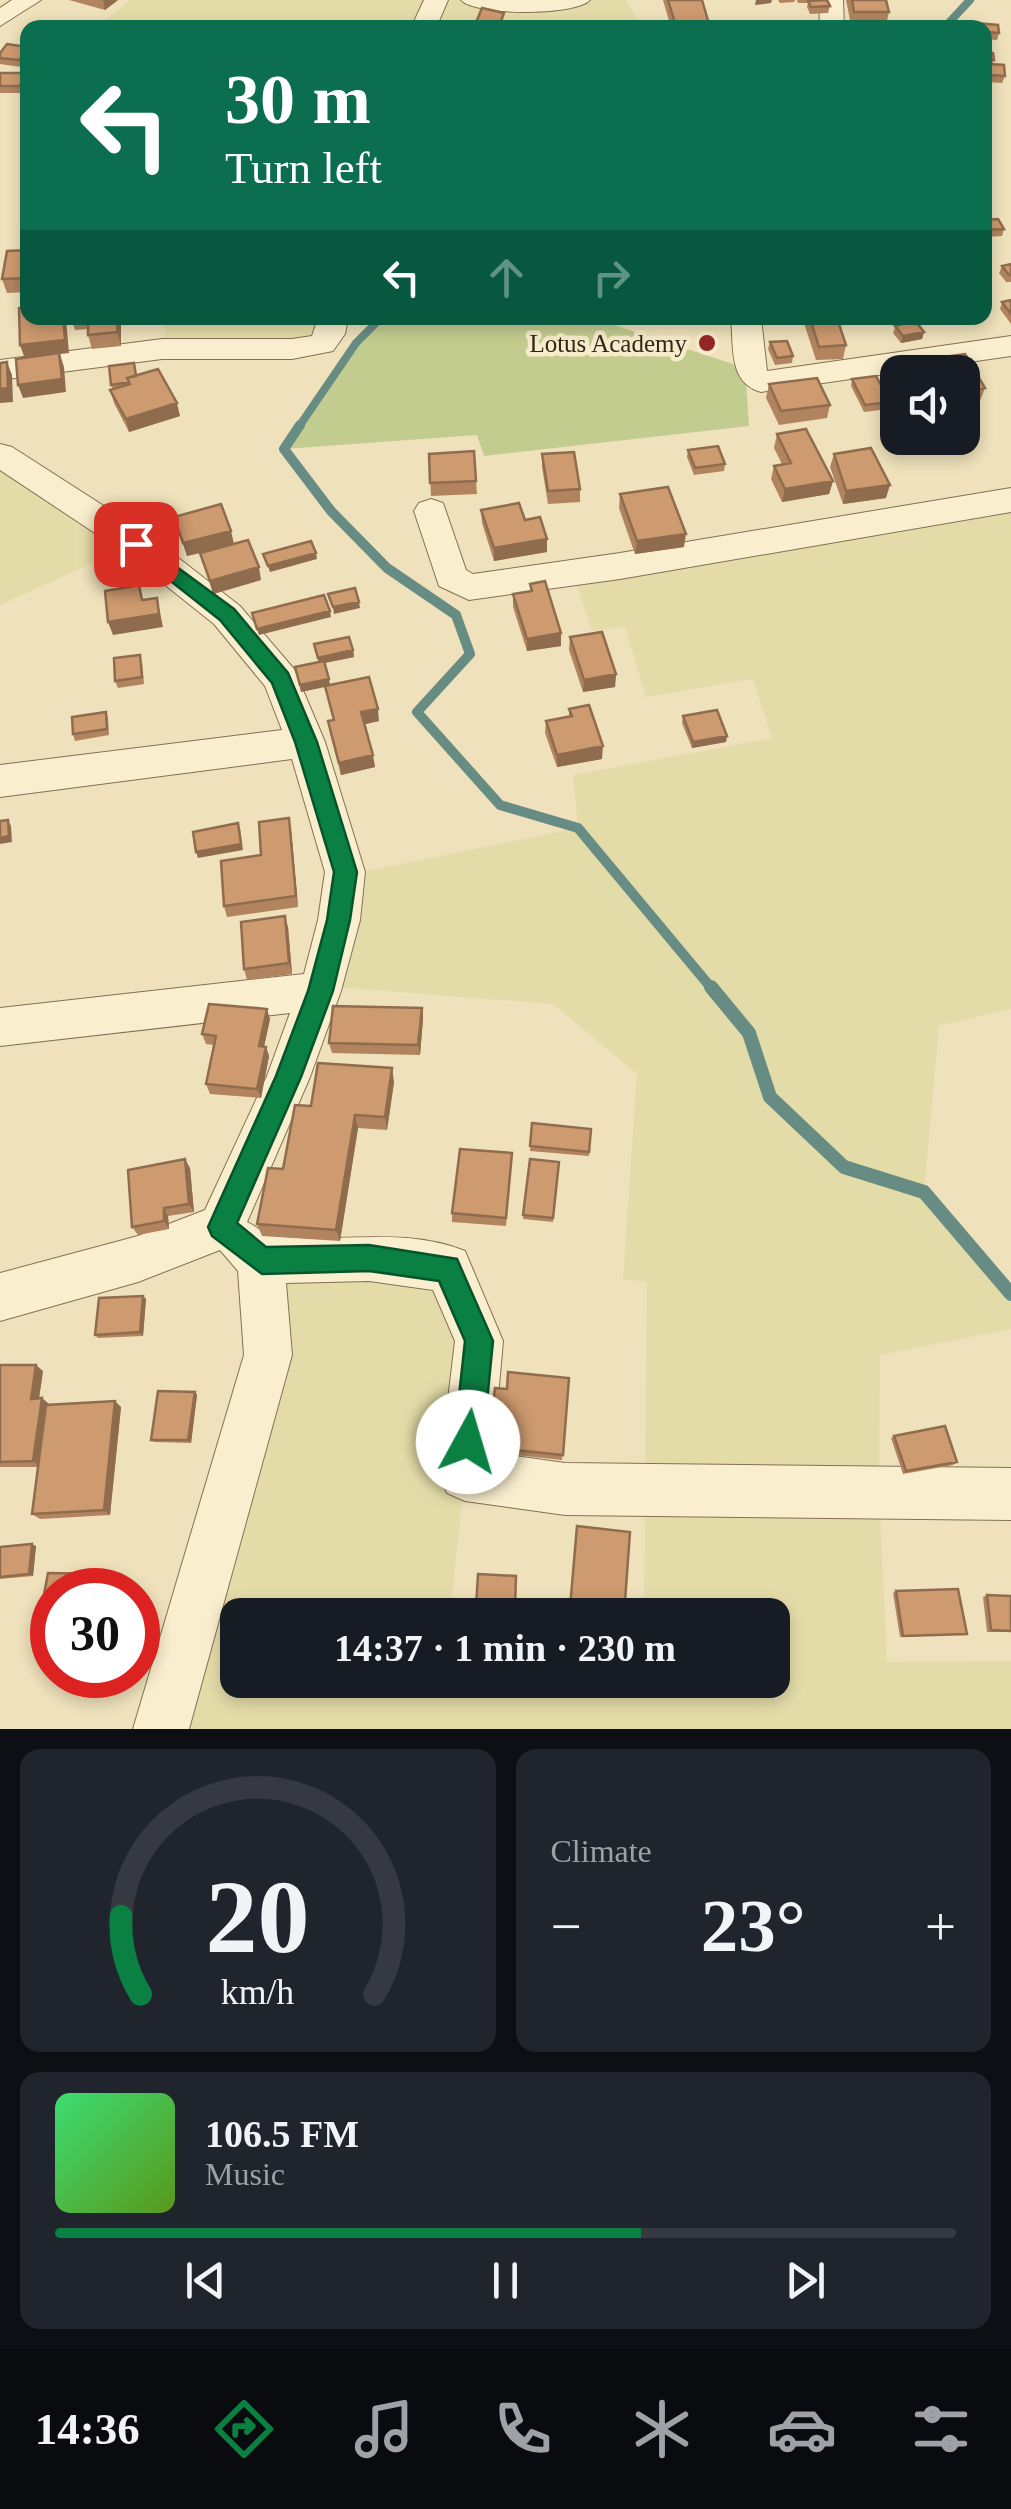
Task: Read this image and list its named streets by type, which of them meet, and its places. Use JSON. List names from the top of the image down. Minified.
{"places":["Lotus Academy"],"page":{"turn":["30 m","Turn left"],"limit":"30","trip":"14:37 · 1 min · 230 m","tile":"Climate","heat":["−","23°","+"],"song":["106.5 FM","Music"],"tabs":"14:36","gauge":["20","km/h"]}}
